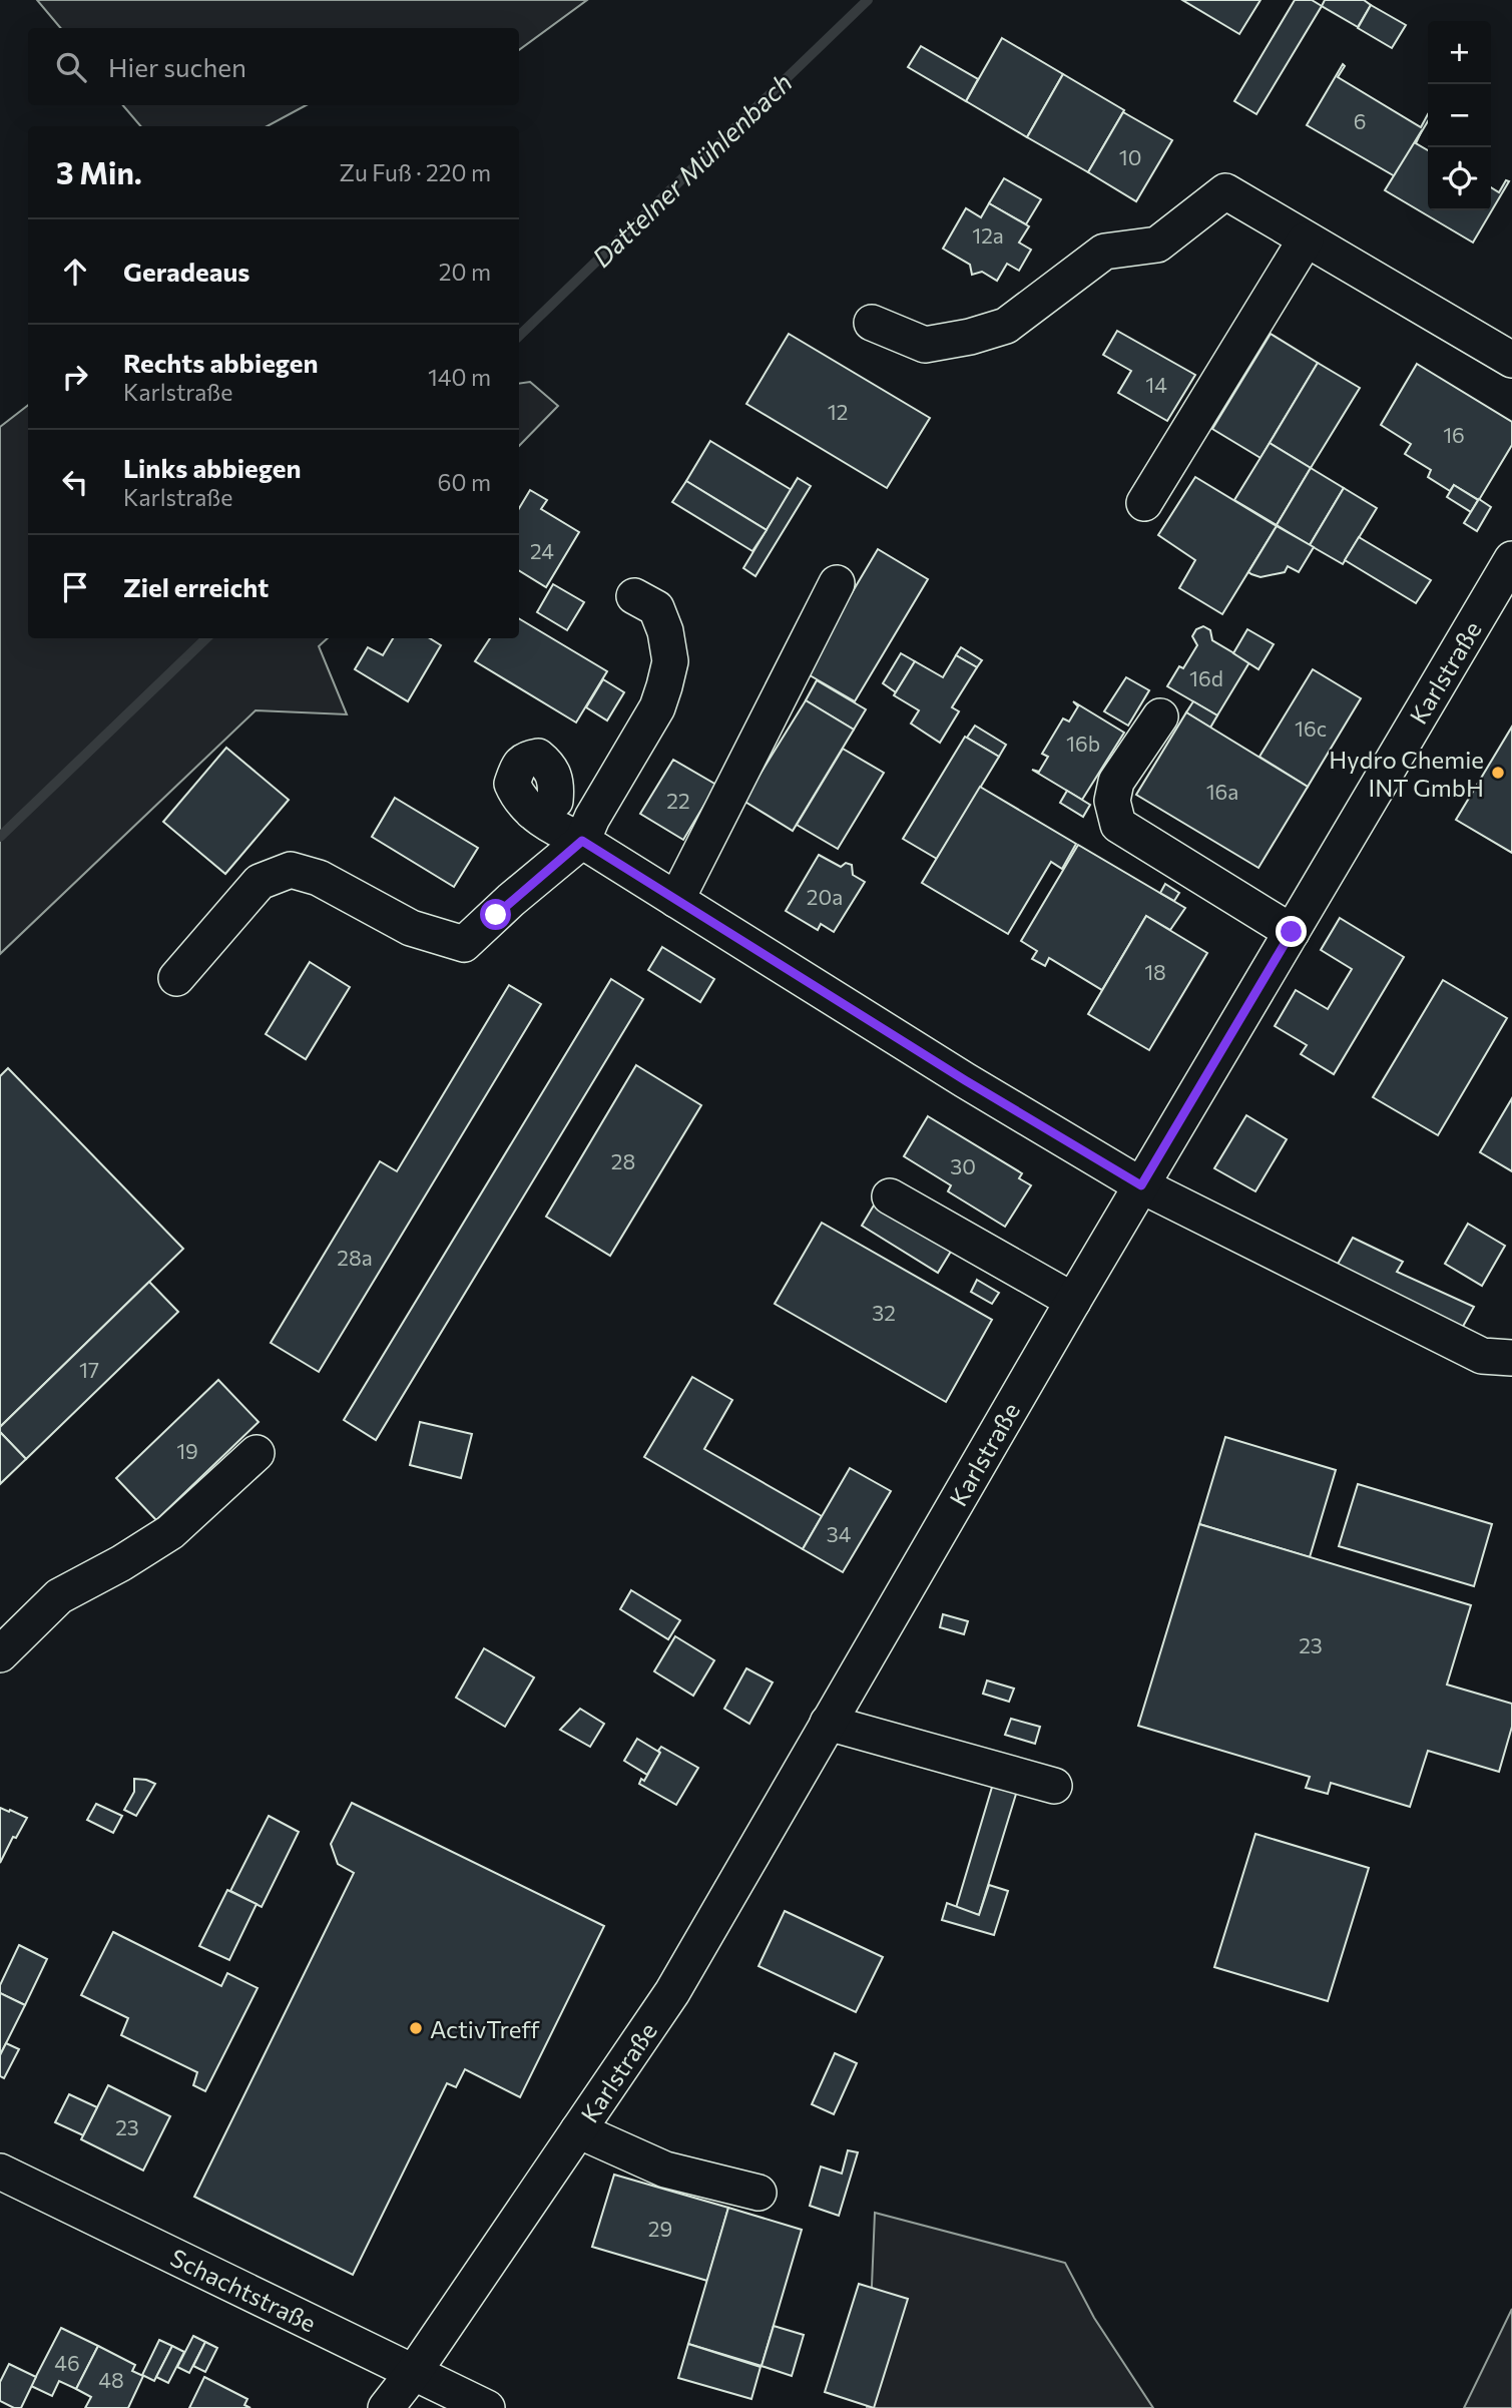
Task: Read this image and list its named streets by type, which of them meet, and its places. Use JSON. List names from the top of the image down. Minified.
{"streets":{"street":["Karlstraße","Schachtstraße"]},"crossings":[["Karlstraße","Schachtstraße"]],"water":["Dattelner Mühlenbach"],"places":["Hydro Chemie INT GmbH","ActivTreff"],"house_numbers":["6","10","12a","14","12","16","24","16d","16c","16b","16a","22","20a","18","28","30","28a","32","17","19","34","23","23","29","46","48"],"page":{"map_buttons":["+","−"],"search":"Hier suchen","heading":["3 Min.","Zu Fuß · 220 m"],"list":[["Geradeaus","20 m"],["Rechts abbiegen","Karlstraße","140 m"],["Links abbiegen","Karlstraße","60 m"],"Ziel erreicht"]}}
